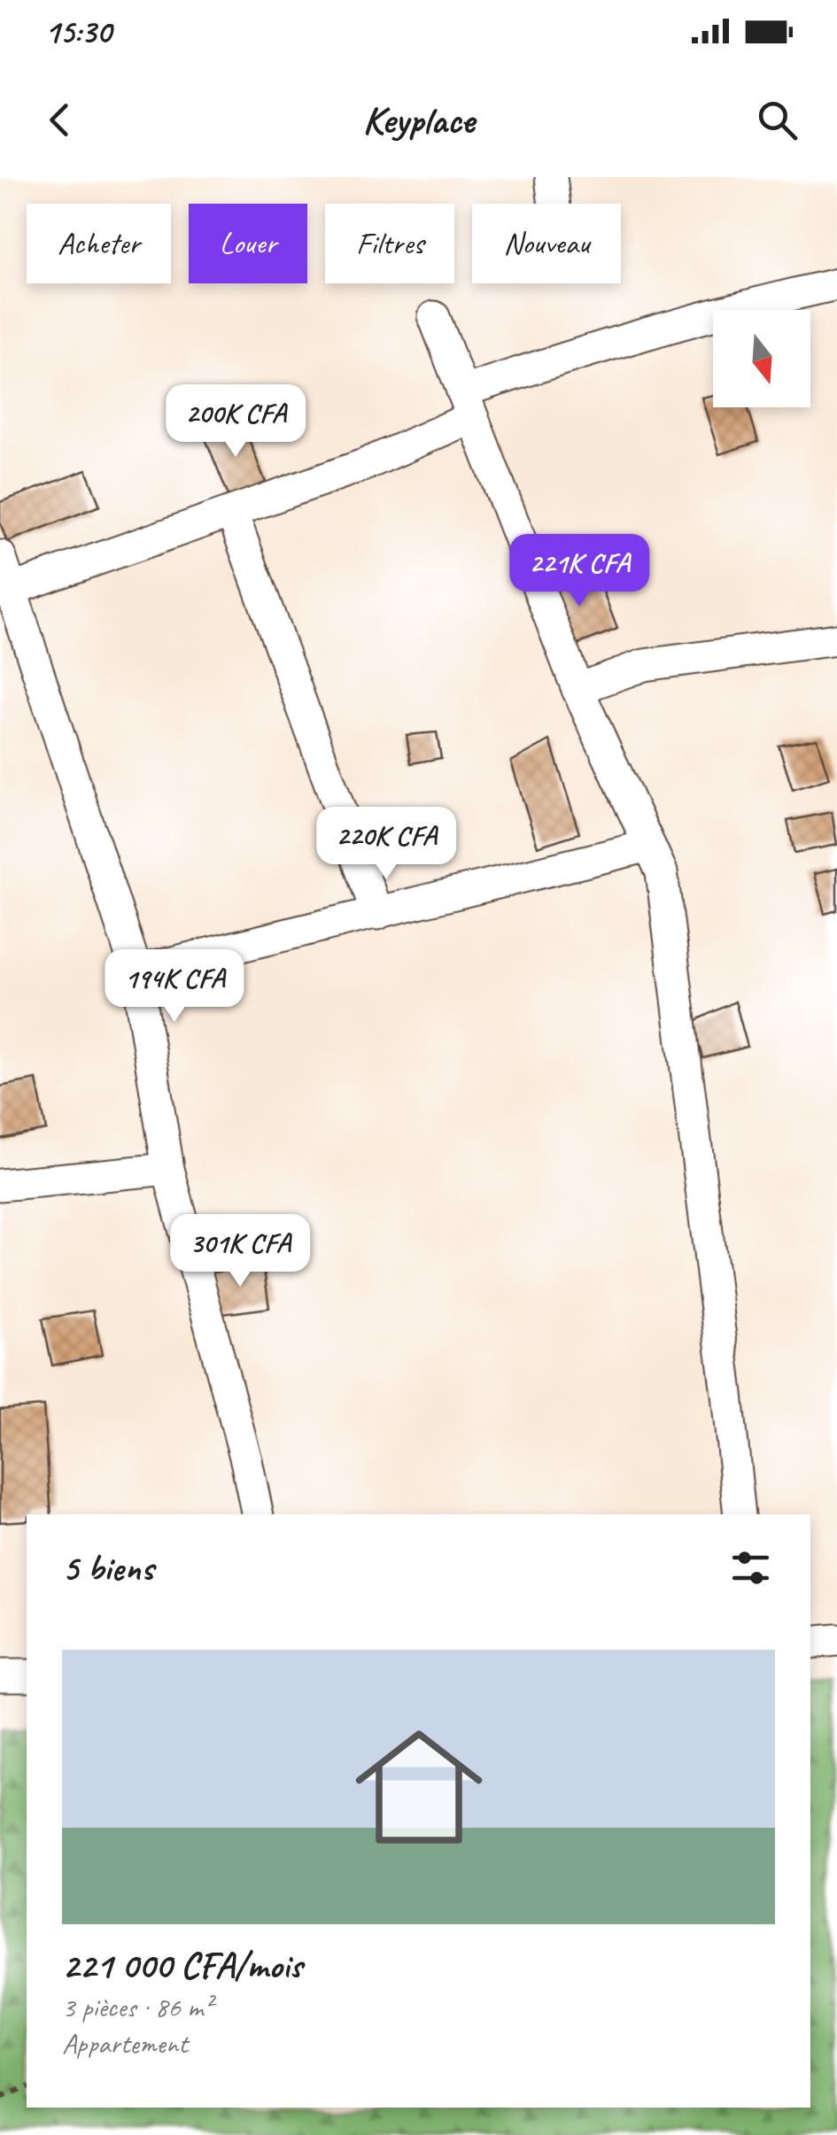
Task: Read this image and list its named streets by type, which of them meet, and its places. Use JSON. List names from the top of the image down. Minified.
{"north":"bottom","page":{"status":"15:30","header":"Keyplace","chip":["Acheter","Louer","Filtres","Nouveau"],"price":["200K CFA","221K CFA","220K CFA","194K CFA","301K CFA"],"heading":"5 biens","list":[{"name":"221 000 CFA/mois","note":"3 pièces · 86 m² · Appartement"}]}}
